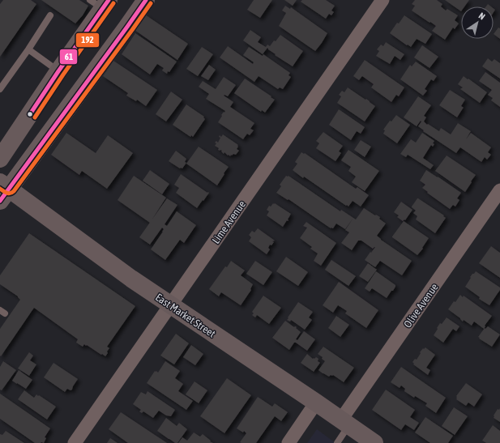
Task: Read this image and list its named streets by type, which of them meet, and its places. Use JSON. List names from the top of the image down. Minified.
{"streets":{"street":["Lime Avenue","Olive Avenue","East Market Street"]},"crossings":[["Lime Avenue","East Market Street"],["Olive Avenue","East Market Street"]],"lines":["transit line 61","transit line 192"],"north":"top right"}
